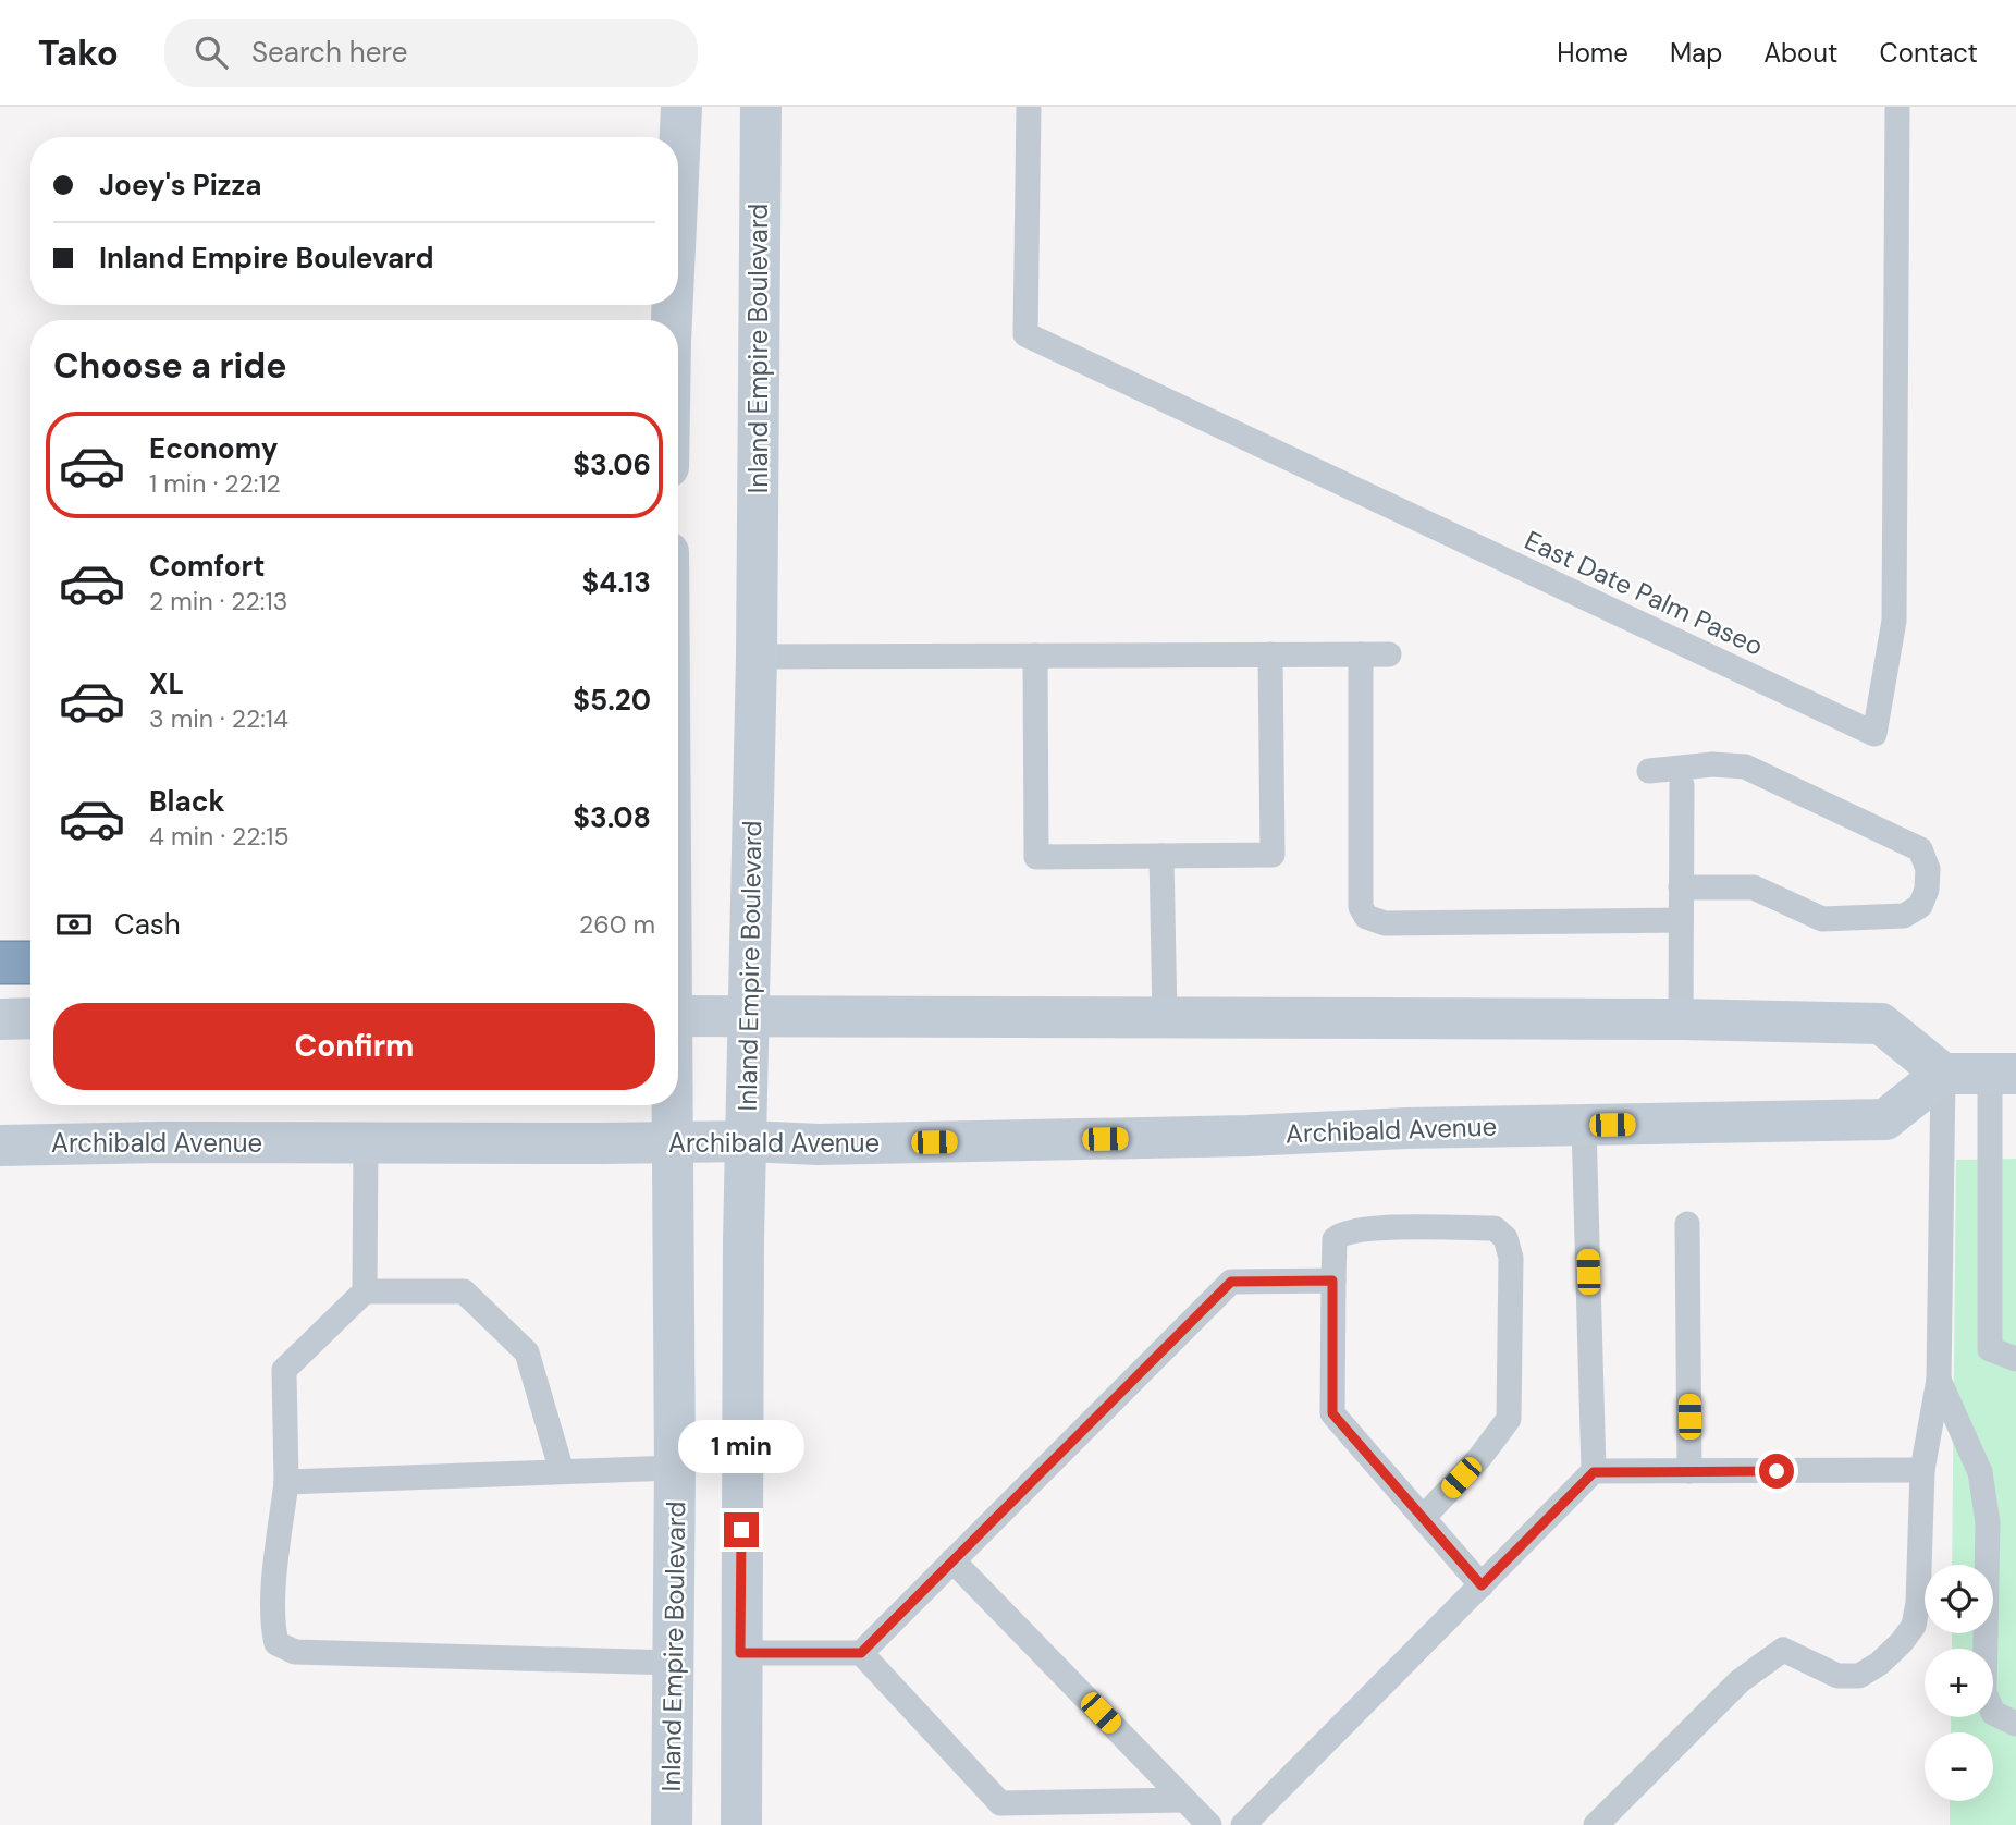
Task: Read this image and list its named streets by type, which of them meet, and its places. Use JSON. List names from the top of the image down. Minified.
{"streets":{"main road":["Inland Empire Boulevard","Archibald Avenue"],"lane":["East Date Palm Paseo"]},"crossings":[["Inland Empire Boulevard","Archibald Avenue"]],"page":{"header":"Tako","search":"Search here","nav":["Home","Map","About","Contact"],"banner":["Joey's Pizza","Inland Empire Boulevard"],"heading":"Choose a ride","list":[{"name":"Economy","note":"1 min · 22:12","value":"$3.06"},{"name":"Comfort","note":"2 min · 22:13","value":"$4.13"},{"name":"XL","note":"3 min · 22:14","value":"$5.20"},{"name":"Black","note":"4 min · 22:15","value":"$3.08"}],"pay":["Cash","260 m"],"buttons":"Confirm","bubble":"1 min","map_buttons":["+","−"]}}
